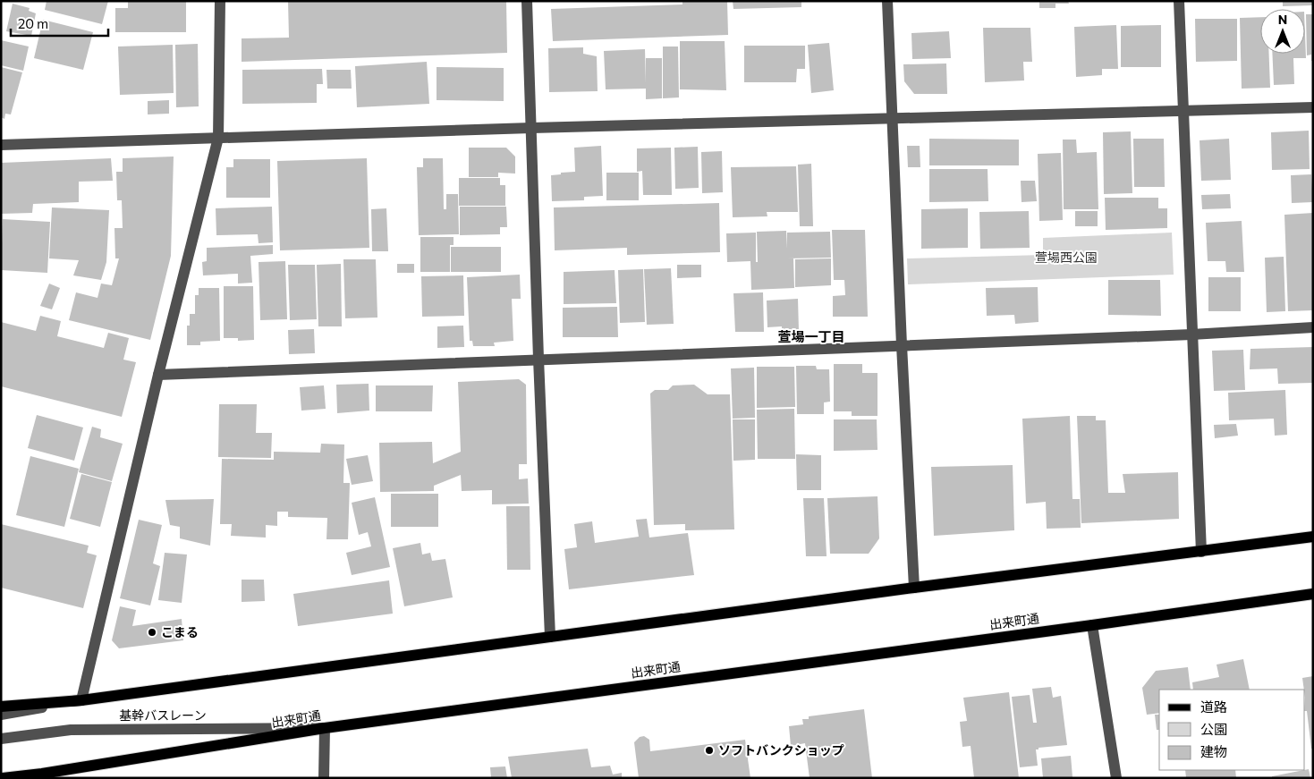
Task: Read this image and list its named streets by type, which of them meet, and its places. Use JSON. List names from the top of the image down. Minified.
{"streets":{"main road":["出来町通"],"street":["基幹バスレーン"]},"crossings":[["出来町通","基幹バスレーン"]],"districts":["萱場一丁目"],"parks":["萱場西公園"],"places":["こまる","ソフトバンクショップ"],"legend":["道路","公園","建物"],"scale_bar":"20 m","north":"top"}
